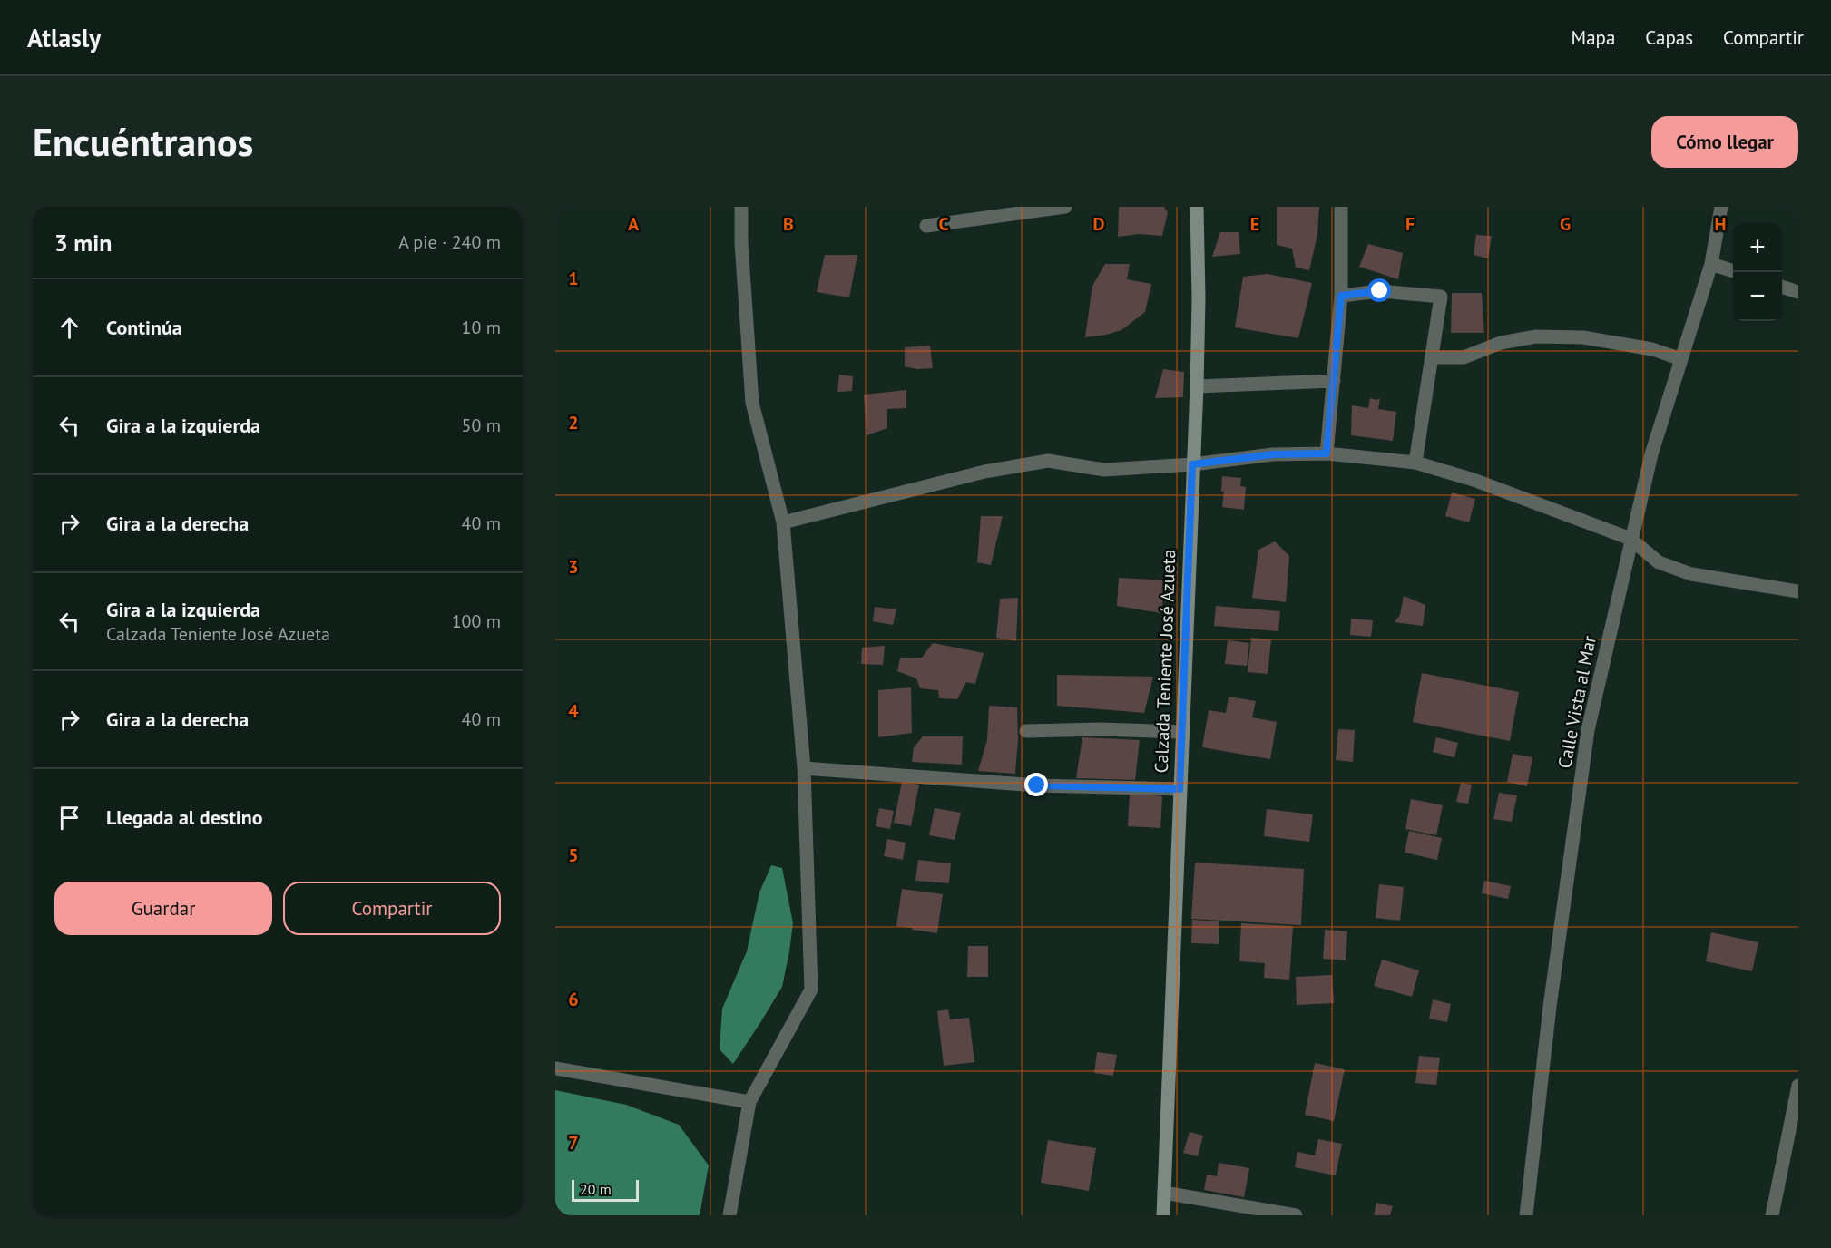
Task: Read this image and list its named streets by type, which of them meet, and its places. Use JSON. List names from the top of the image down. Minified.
{"streets":{"main road":["Calzada Teniente José Azueta"],"street":["Calle Vista al Mar"]},"scale_bar":"20 m","page":{"header":"Atlasly","nav":["Mapa","Capas","Compartir"],"buttons":["Cómo llegar",["Guardar","Compartir"]],"title":"Encuéntranos","heading":["3 min","A pie · 240 m"],"map_buttons":["+","−"],"list":[["Continúa","10 m"],["Gira a la izquierda","50 m"],["Gira a la derecha","40 m"],["Gira a la izquierda","Calzada Teniente José Azueta","100 m"],["Gira a la derecha","40 m"],"Llegada al destino"],"scale":"20 m"},"grid":{"columns":["A","B","C","D","E","F","G","H"],"rows":["1","2","3","4","5","6","7"]}}
